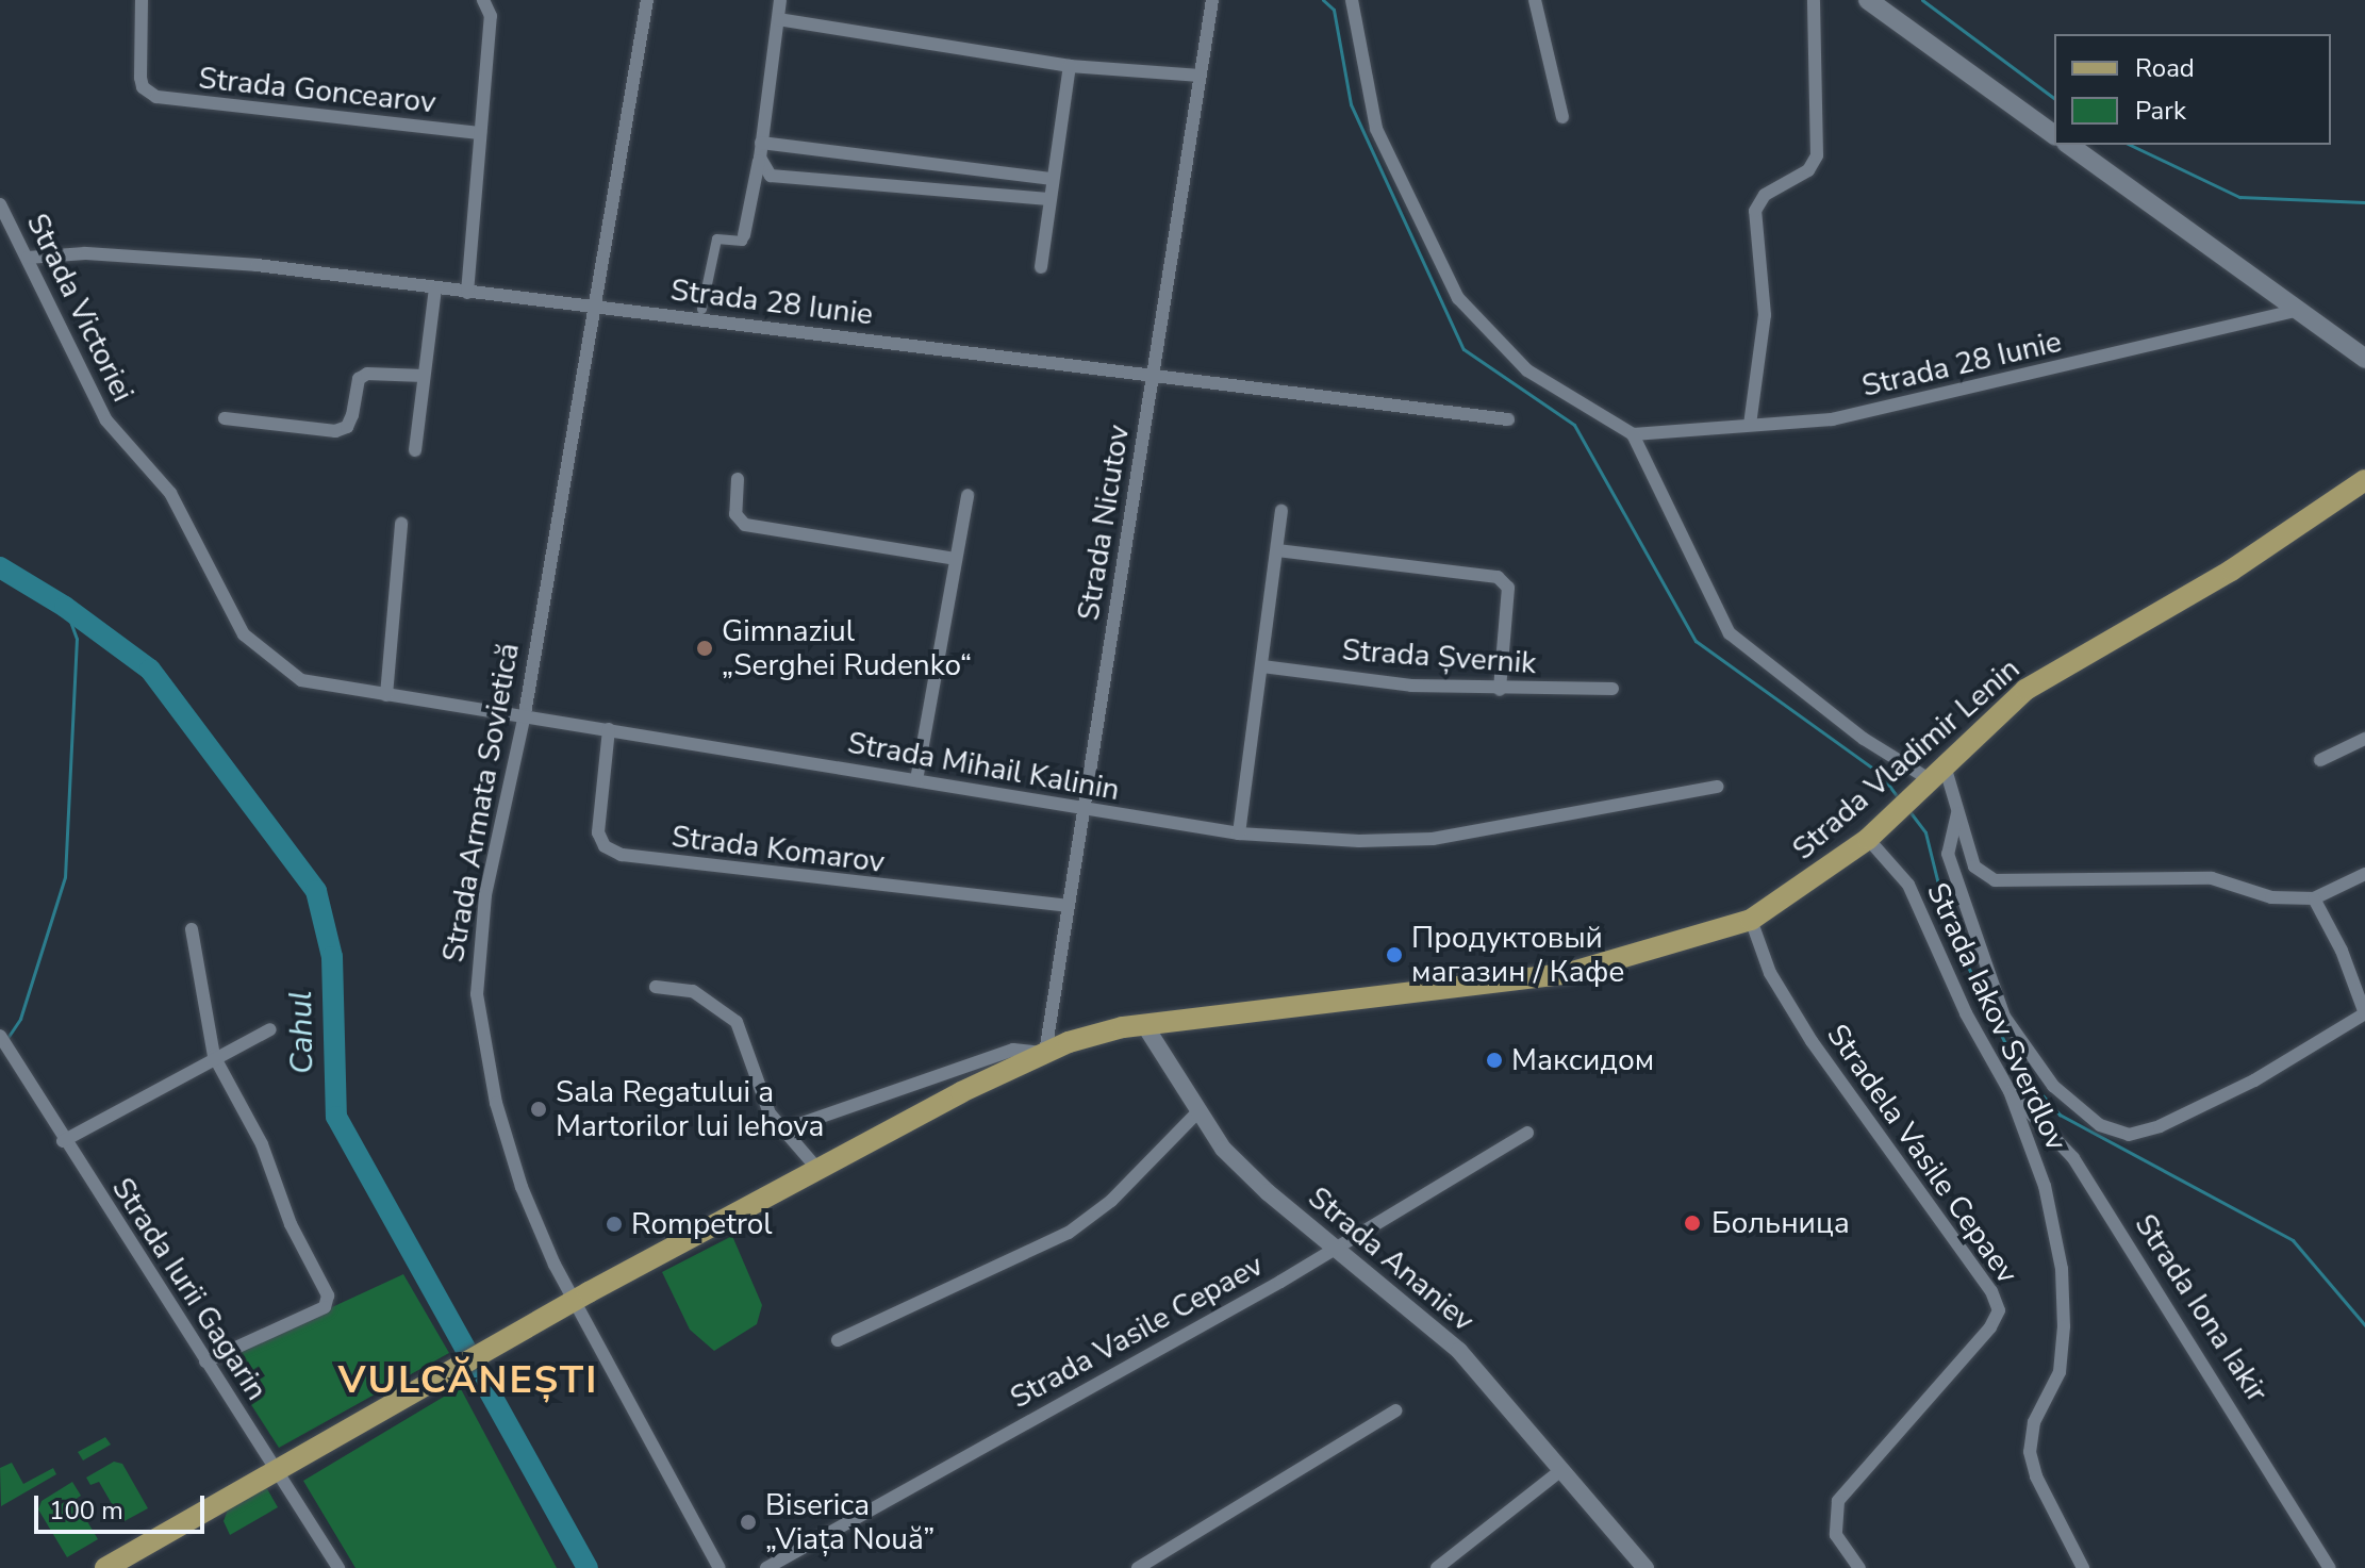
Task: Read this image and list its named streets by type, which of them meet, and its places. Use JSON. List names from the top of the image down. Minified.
{"streets":{"main road":["Strada Vladimir Lenin"],"street":["Strada Goncearov","Strada 28 Iunie","Strada Victoriei","Strada Nicutov","Strada Șvernik","Strada Mihail Kalinin","Strada Armata Sovietică","Strada Komarov","Strada Iakov Sverdlov","Stradela Vasile Cepaev","Strada Ananiev","Strada Iurii Gagarin","Strada Iona Iakir","Strada Vasile Cepaev"]},"crossings":[["Strada 28 Iunie","Strada Victoriei"],["Strada 28 Iunie","Strada Nicutov"],["Strada 28 Iunie","Strada Armata Sovietică"],["Strada Victoriei","Strada Mihail Kalinin"],["Strada Nicutov","Strada Vladimir Lenin"],["Strada Nicutov","Strada Mihail Kalinin"],["Strada Nicutov","Strada Komarov"],["Strada Vladimir Lenin","Strada Armata Sovietică"],["Strada Vladimir Lenin","Strada Iakov Sverdlov"],["Strada Vladimir Lenin","Stradela Vasile Cepaev"],["Strada Vladimir Lenin","Strada Ananiev"],["Strada Vladimir Lenin","Strada Iurii Gagarin"],["Strada Mihail Kalinin","Strada Armata Sovietică"],["Strada Mihail Kalinin","Strada Komarov"],["Strada Iakov Sverdlov","Strada Iona Iakir"],["Strada Ananiev","Strada Vasile Cepaev"]],"districts":["VULCĂNEȘTI"],"water":["Cahul"],"places":["Gimnaziul „Serghei Rudenko“","Продуктовый магазин / Кафе","Максидом","Sala Regatului a Martorilor lui Iehova","Больница","Rompetrol","Biserica „Viața Nouă”"],"legend":["Road","Park"],"scale_bar":"100 m"}
